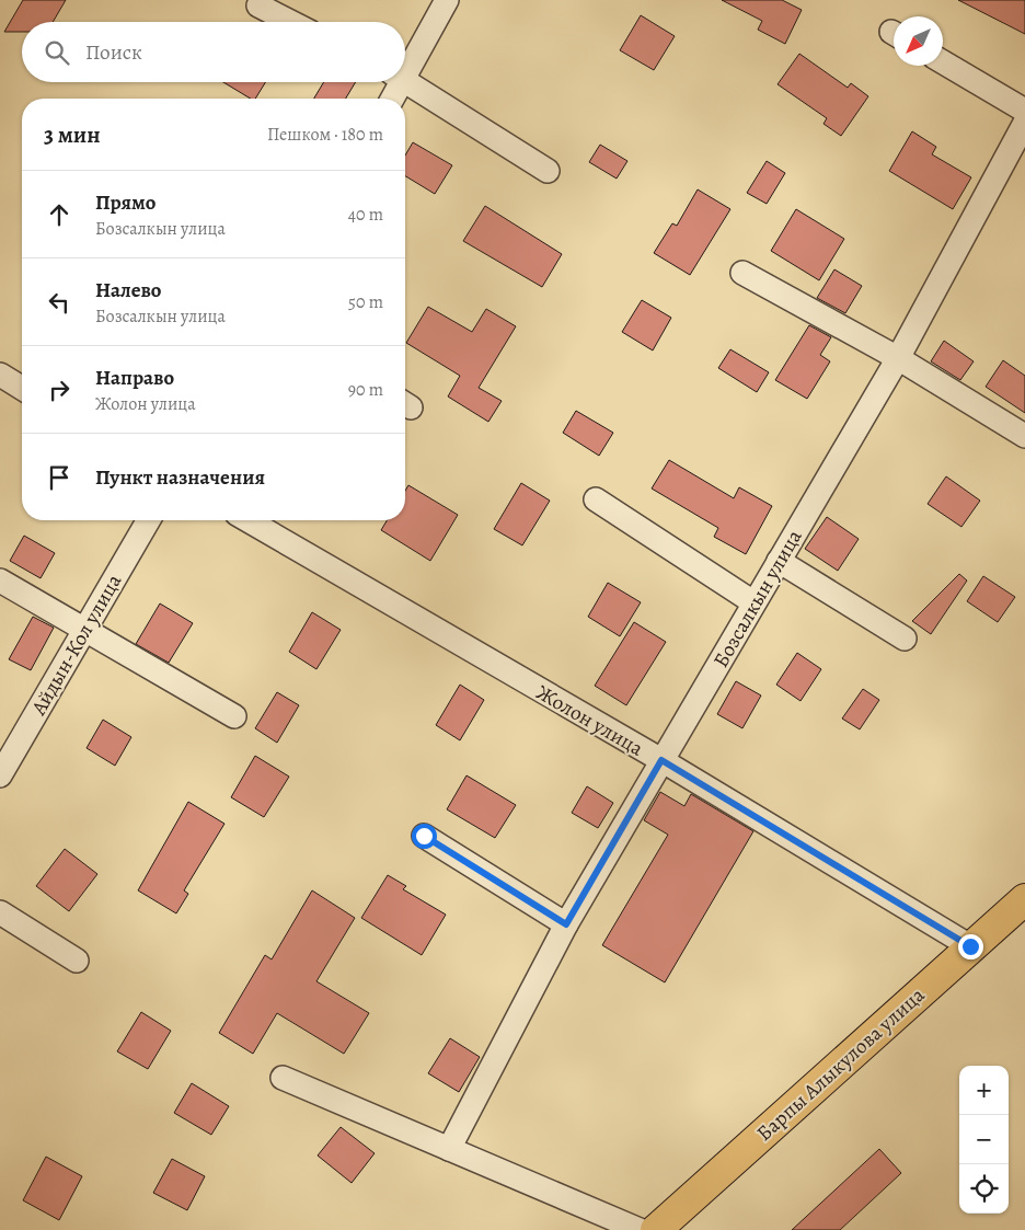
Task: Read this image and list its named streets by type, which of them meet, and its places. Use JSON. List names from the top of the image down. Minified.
{"streets":{"main road":["Барпы Алыкулова улица"],"street":["Бозсалкын улица","Айдын-Кол улица","Жолон улица"]},"crossings":[["Бозсалкын улица","Жолон улица"],["Жолон улица","Барпы Алыкулова улица"]],"north":"bottom left","page":{"search":"Поиск","heading":["3 мин","Пешком · 180 m"],"list":[["Прямо","Бозсалкын улица","40 m"],["Налево","Бозсалкын улица","50 m"],["Направо","Жолон улица","90 m"],"Пункт назначения"],"map_buttons":["+","−"]}}
